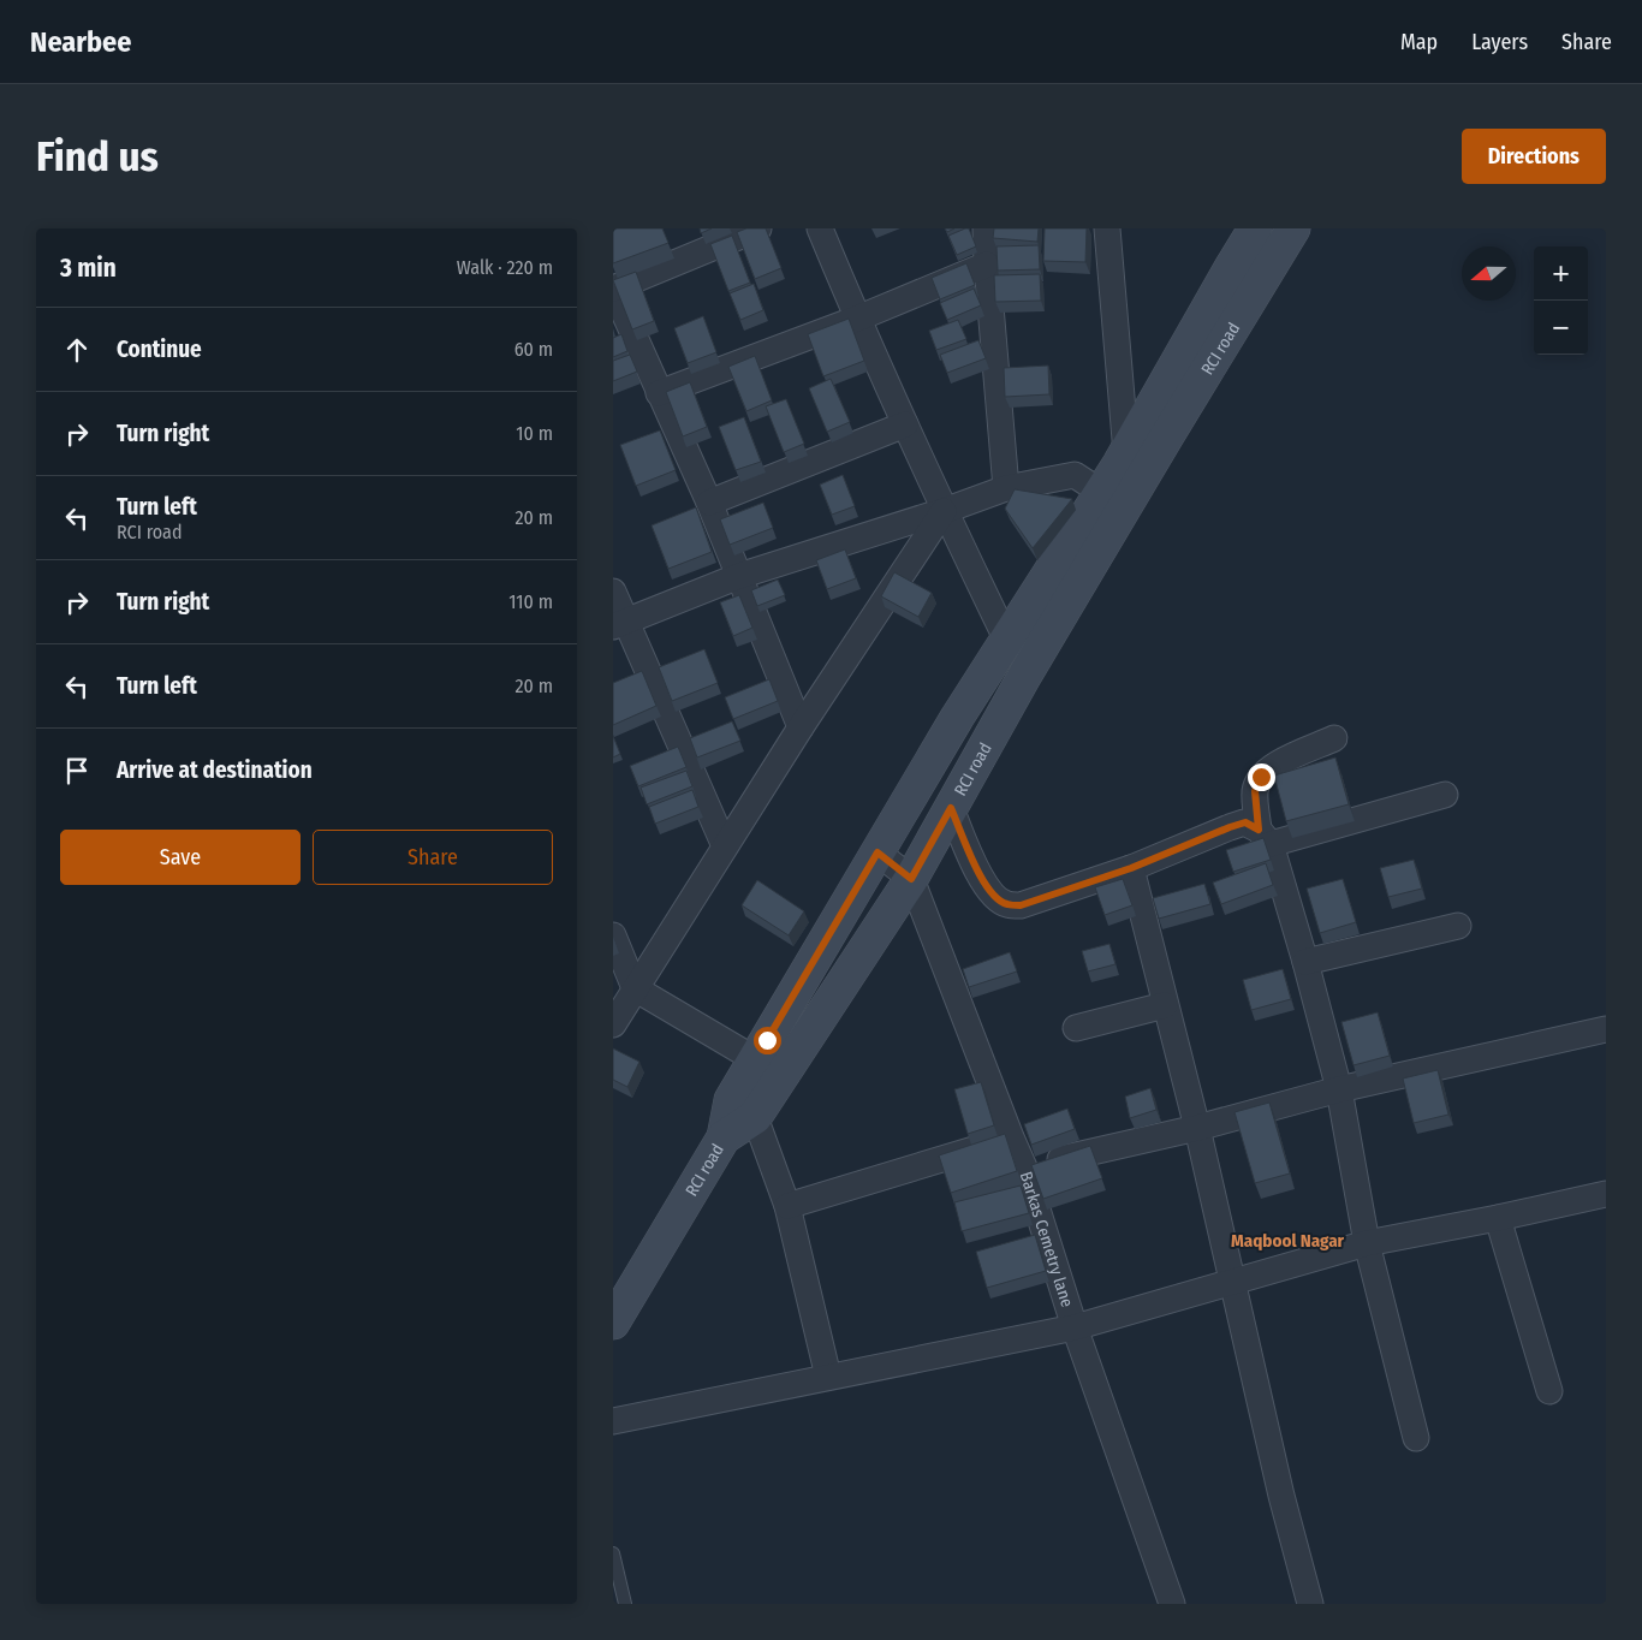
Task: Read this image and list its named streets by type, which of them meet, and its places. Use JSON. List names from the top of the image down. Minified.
{"streets":{"street":["RCI road","Barkas Cemetry lane"]},"crossings":[["RCI road","Barkas Cemetry lane"]],"districts":["Maqbool Nagar"],"north":"left","page":{"header":"Nearbee","nav":["Map","Layers","Share"],"buttons":["Directions",["Save","Share"]],"title":"Find us","heading":["3 min","Walk · 220 m"],"map_buttons":["+","−"],"list":[["Continue","60 m"],["Turn right","10 m"],["Turn left","RCI road","20 m"],["Turn right","110 m"],["Turn left","20 m"],"Arrive at destination"]}}
